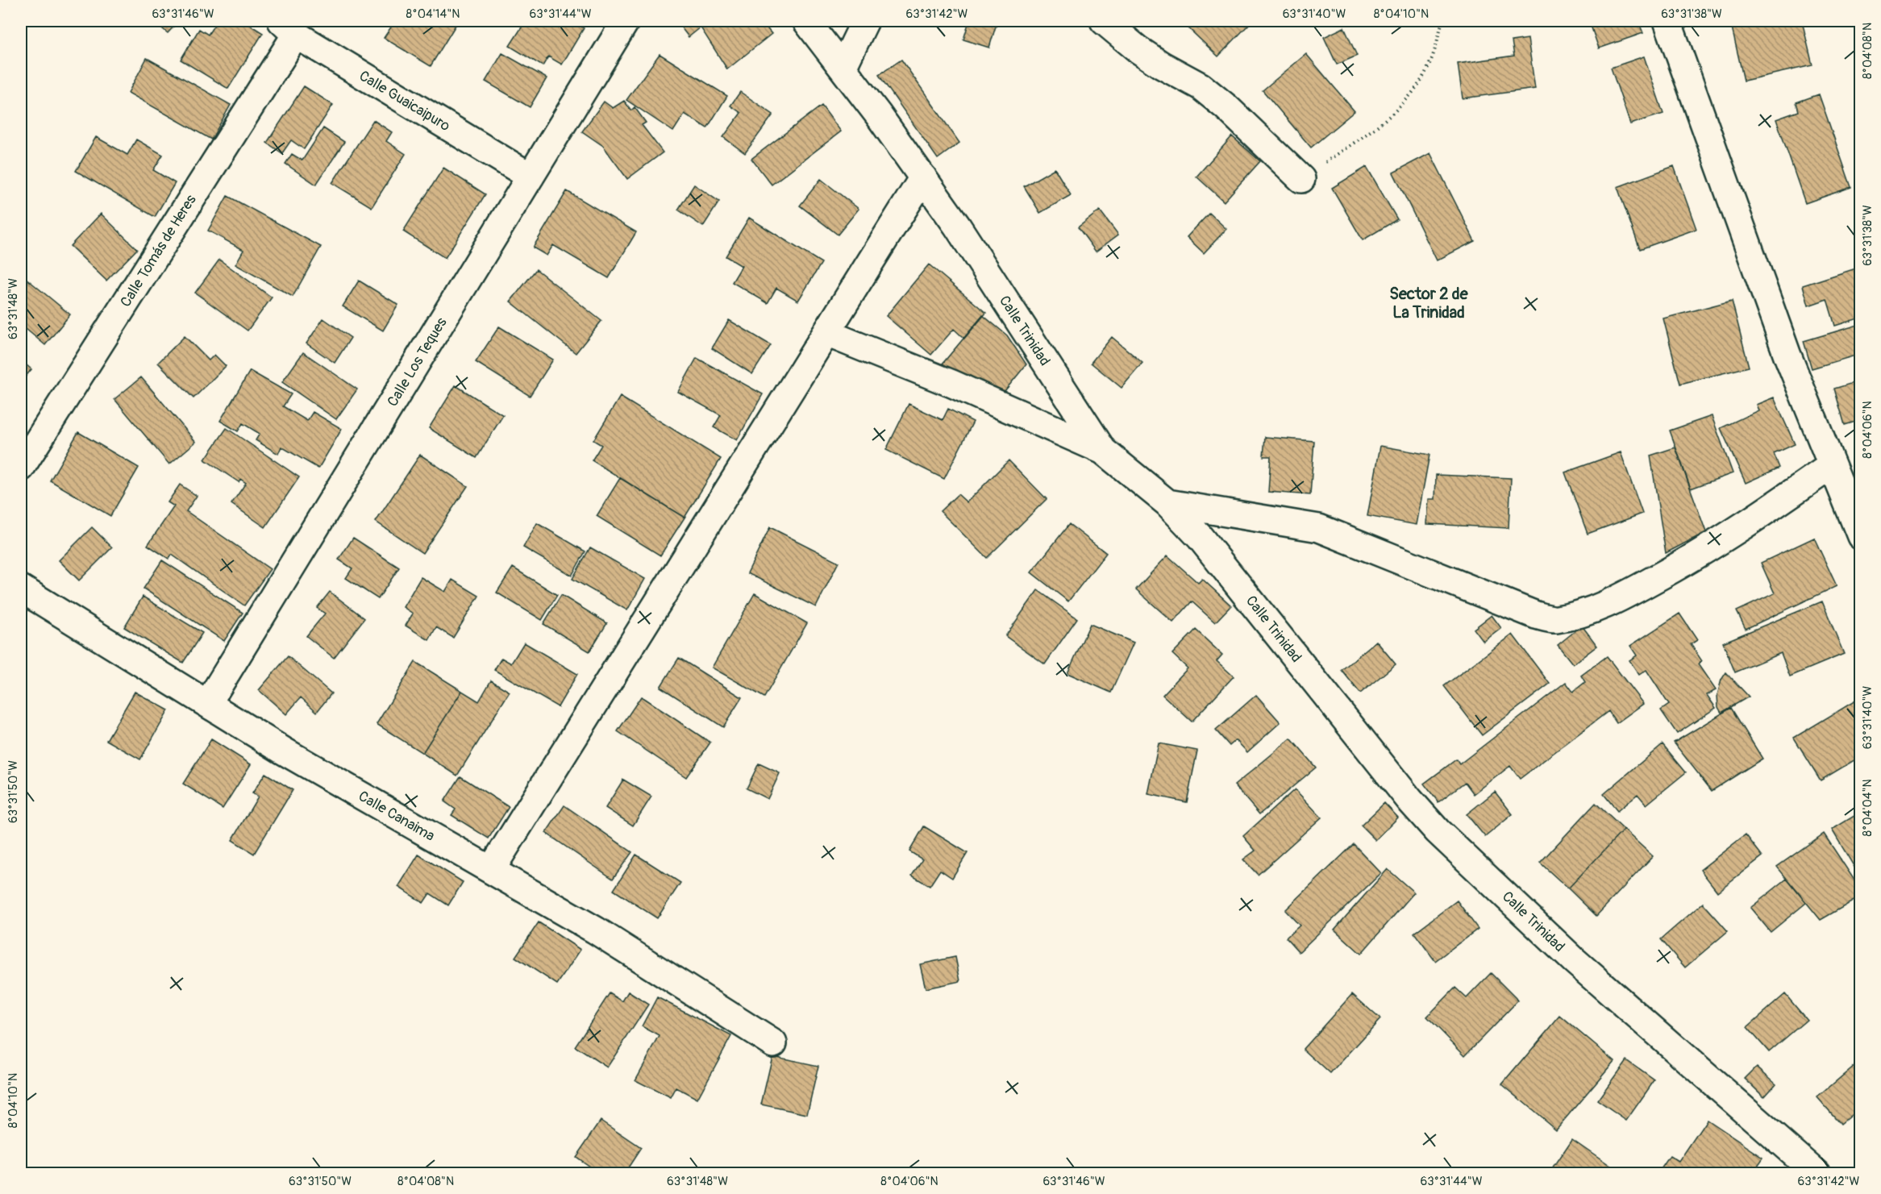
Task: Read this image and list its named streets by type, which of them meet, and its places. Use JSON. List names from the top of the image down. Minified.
{"streets":{"street":["Calle Guaicaipuro","Calle Tomás de Heres","Calle Trinidad","Calle Los Teques","Calle Canaima"]},"crossings":[["Calle Guaicaipuro","Calle Tomás de Heres"],["Calle Guaicaipuro","Calle Los Teques"],["Calle Los Teques","Calle Canaima"]],"districts":["Sector 2 de La Trinidad"],"coordinates":["63°31'46\"W","8°04'14\"N","63°31'44\"W","63°31'42\"W","63°31'40\"W","8°04'10\"N","63°31'38\"W","8°04'08\"N","63°31'48\"W","8°04'06\"N","63°31'50\"W","8°04'04\"N"]}
